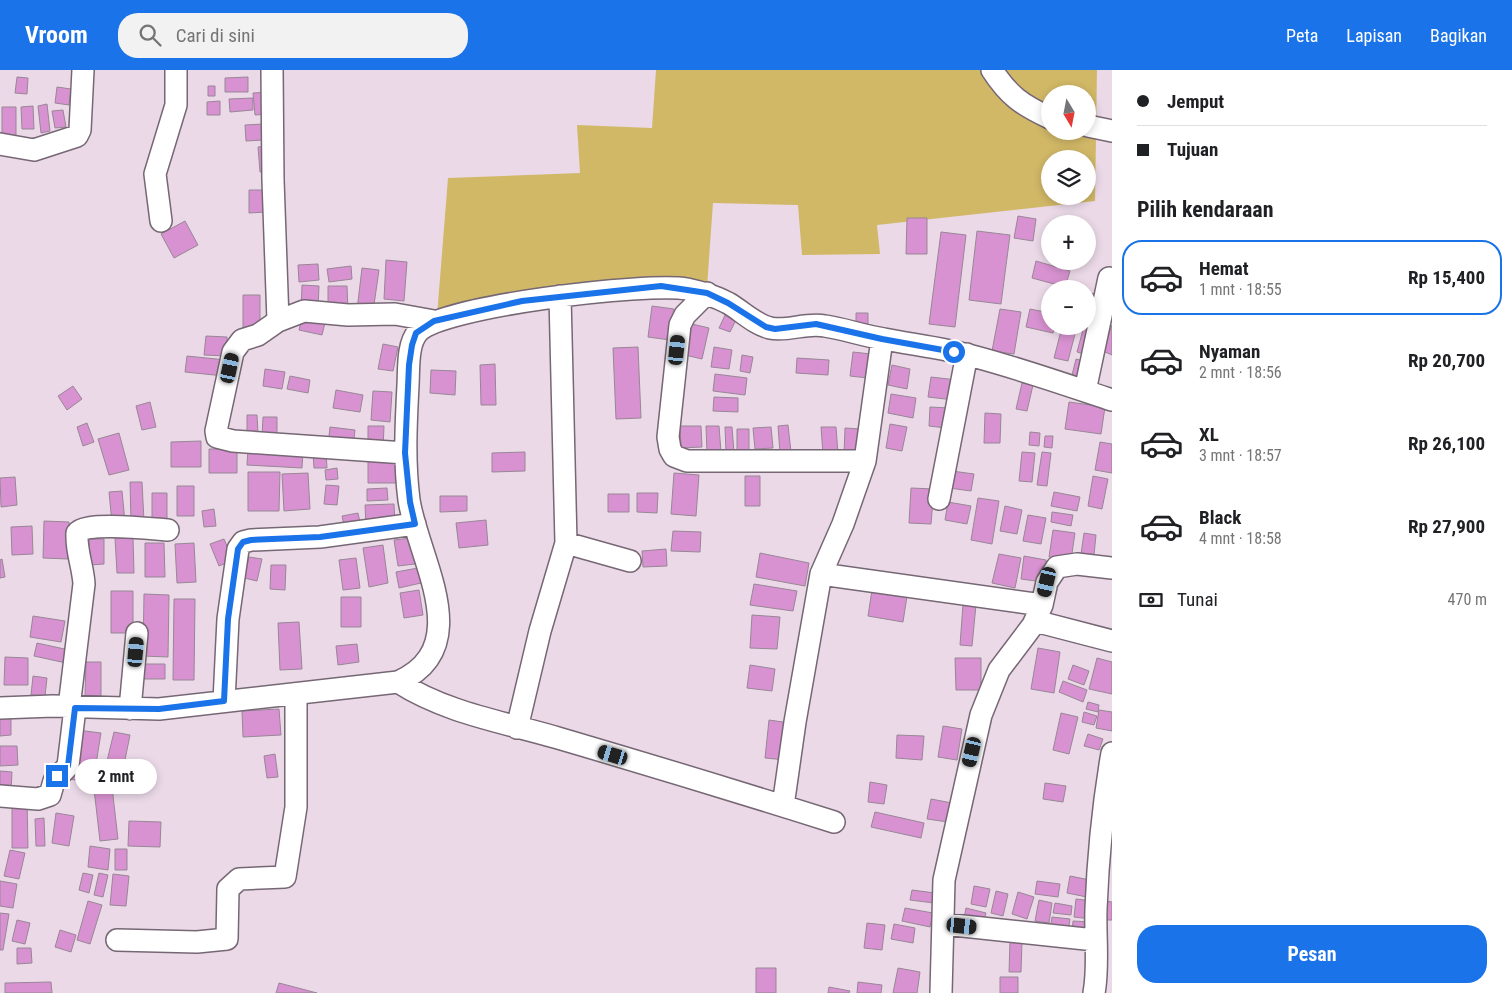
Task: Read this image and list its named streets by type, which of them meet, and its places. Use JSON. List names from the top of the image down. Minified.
{"north":"bottom","page":{"header":"Vroom","search":"Cari di sini","nav":["Peta","Lapisan","Bagikan"],"banner":["Jemput","Tujuan"],"map_buttons":["+","−"],"heading":"Pilih kendaraan","list":[{"name":"Hemat","note":"1 mnt · 18:55","value":"Rp 15,400"},{"name":"Nyaman","note":"2 mnt · 18:56","value":"Rp 20,700"},{"name":"XL","note":"3 mnt · 18:57","value":"Rp 26,100"},{"name":"Black","note":"4 mnt · 18:58","value":"Rp 27,900"}],"pay":["Tunai","470 m"],"bubble":"2 mnt","buttons":"Pesan"}}
